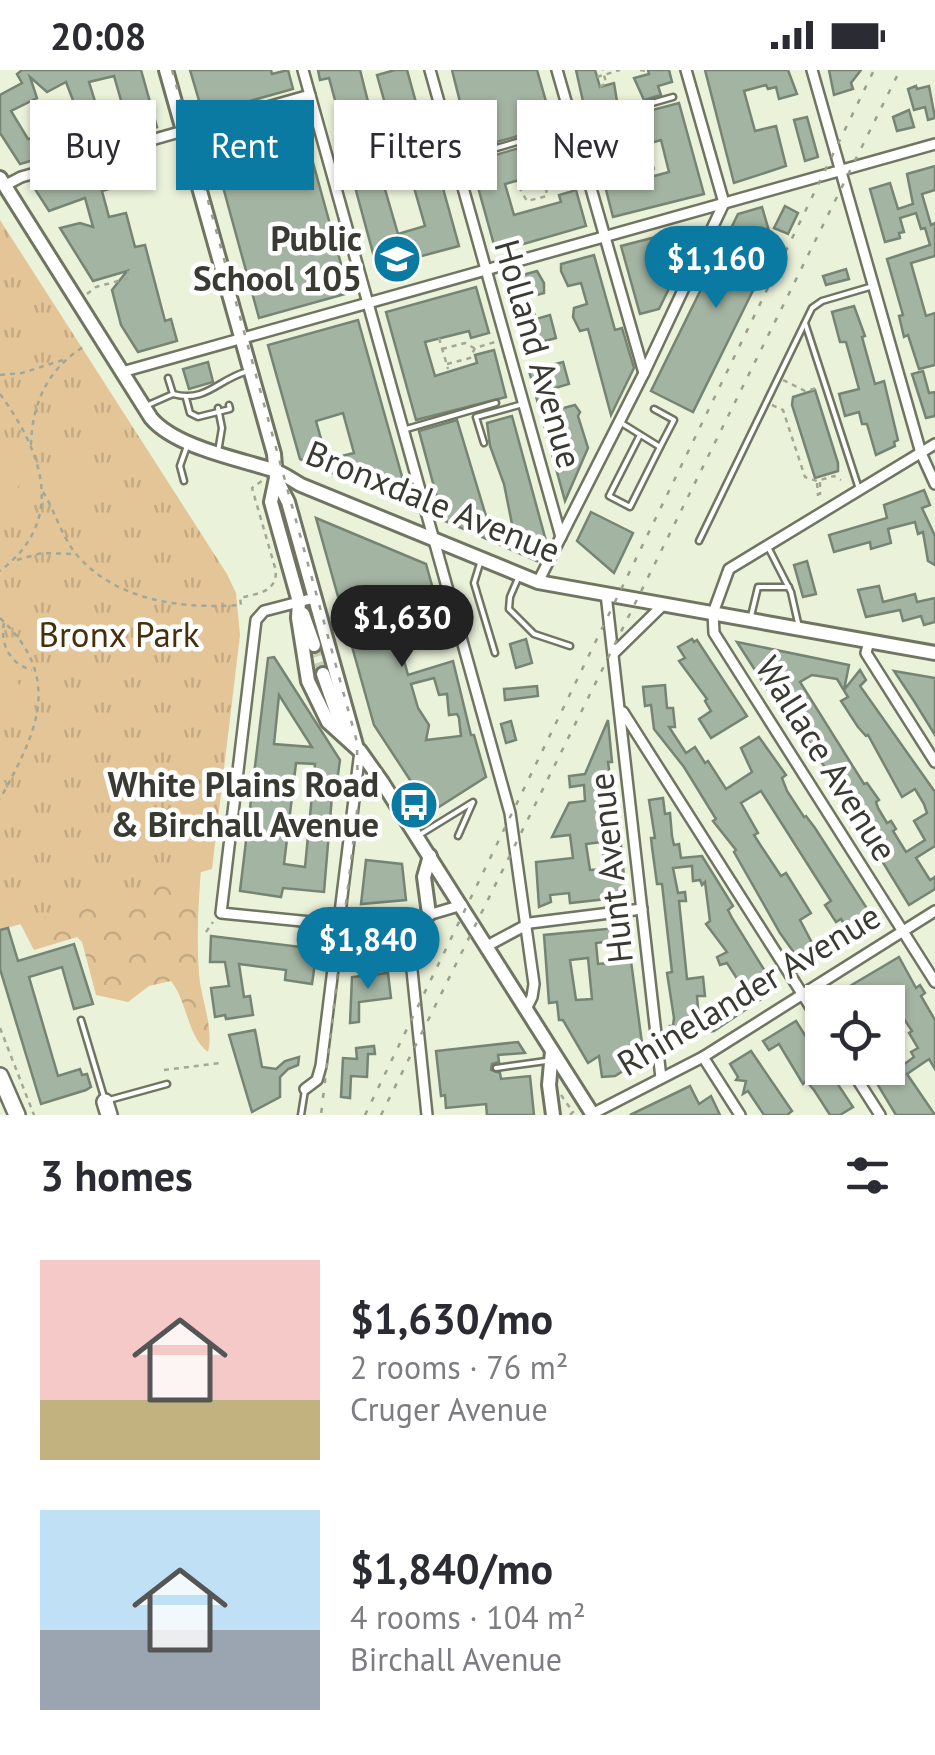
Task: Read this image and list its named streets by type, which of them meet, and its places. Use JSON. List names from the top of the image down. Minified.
{"streets":{"main road":["Bronxdale Avenue"],"street":["Holland Avenue","Wallace Avenue","Hunt Avenue","Rhinelander Avenue"]},"crossings":[["Bronxdale Avenue","Wallace Avenue"],["Bronxdale Avenue","Hunt Avenue"],["Wallace Avenue","Rhinelander Avenue"],["Hunt Avenue","Rhinelander Avenue"]],"parks":["Bronx Park"],"places":{"school or university":["Public School 105"],"bus stop":["White Plains Road & Birchall Avenue"]},"page":{"status":"20:08","chip":["Buy","Rent","Filters","New"],"price":["$1,160","$1,630","$1,840"],"heading":"3 homes","list":[{"name":"$1,630/mo","note":"2 rooms · 76 m² · Cruger Avenue"},{"name":"$1,840/mo","note":"4 rooms · 104 m² · Birchall Avenue"}]}}
